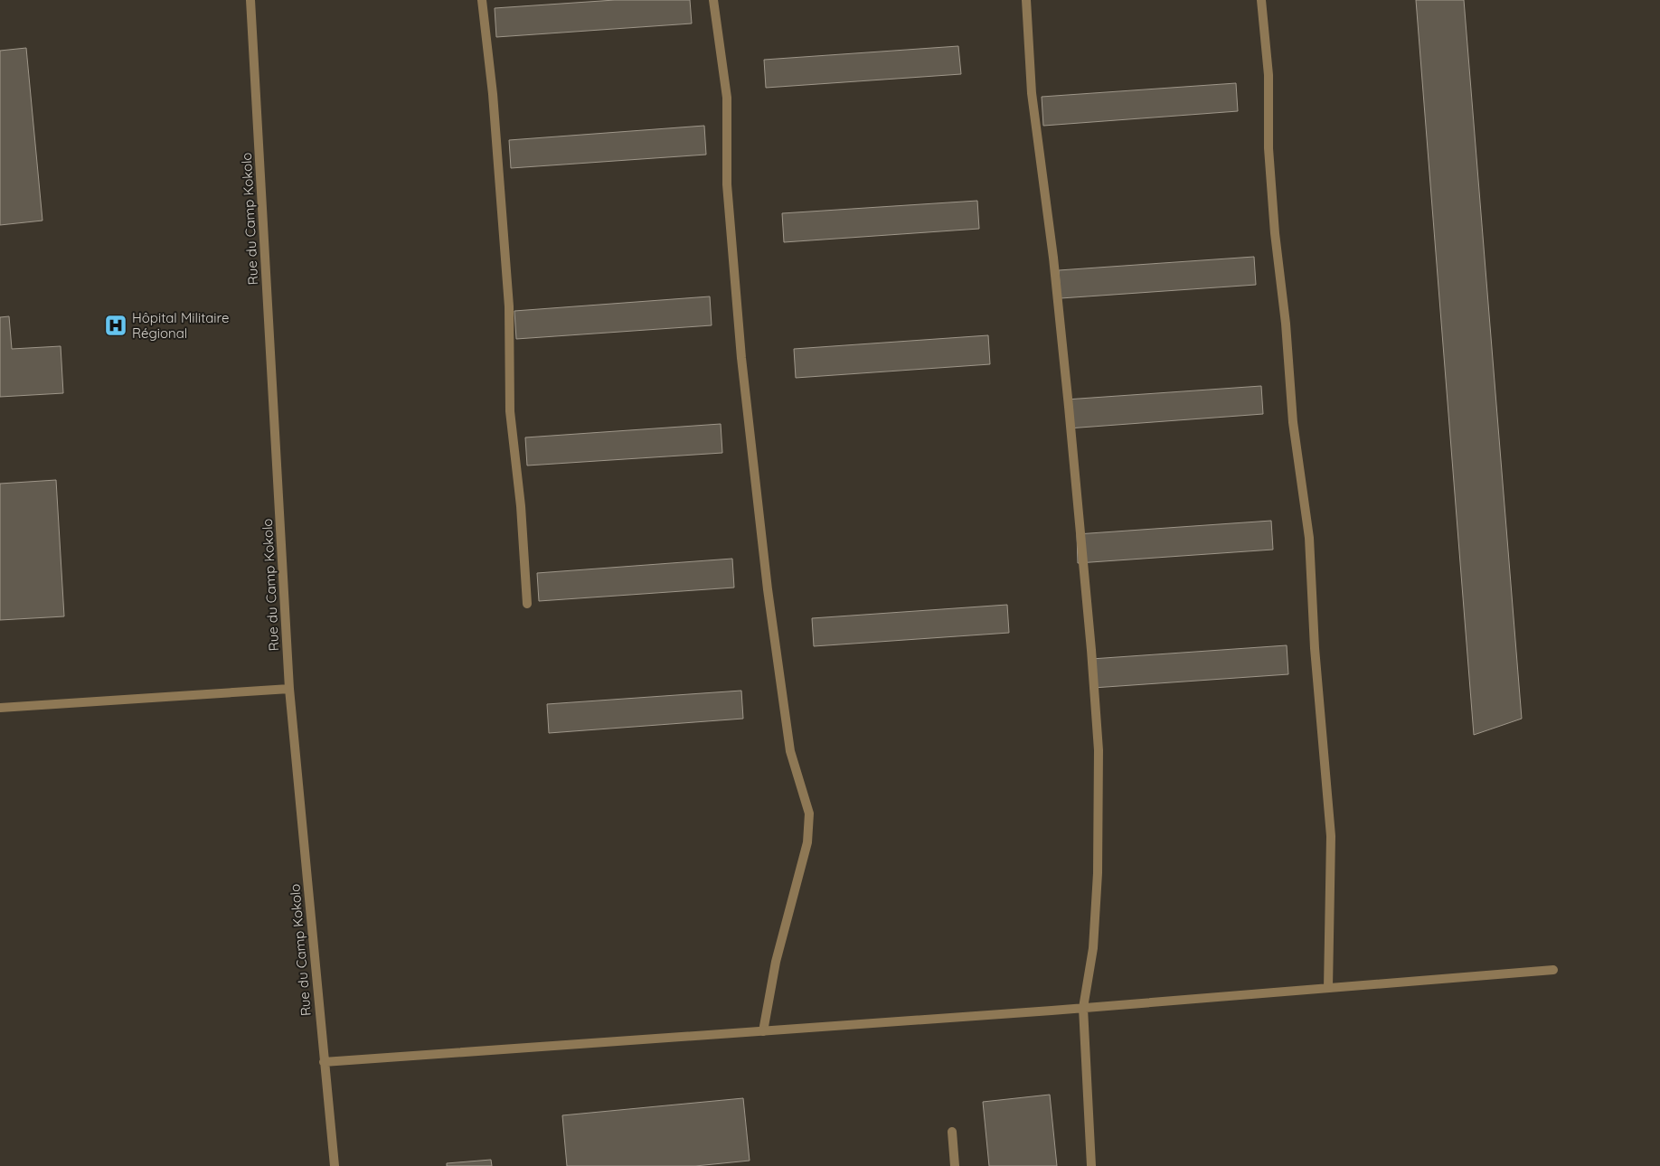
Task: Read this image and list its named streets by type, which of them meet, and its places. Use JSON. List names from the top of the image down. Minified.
{"streets":{"street":["Rue du Camp Kokolo"]},"places":{"hospital":["Hôpital Militaire Régional"]}}
